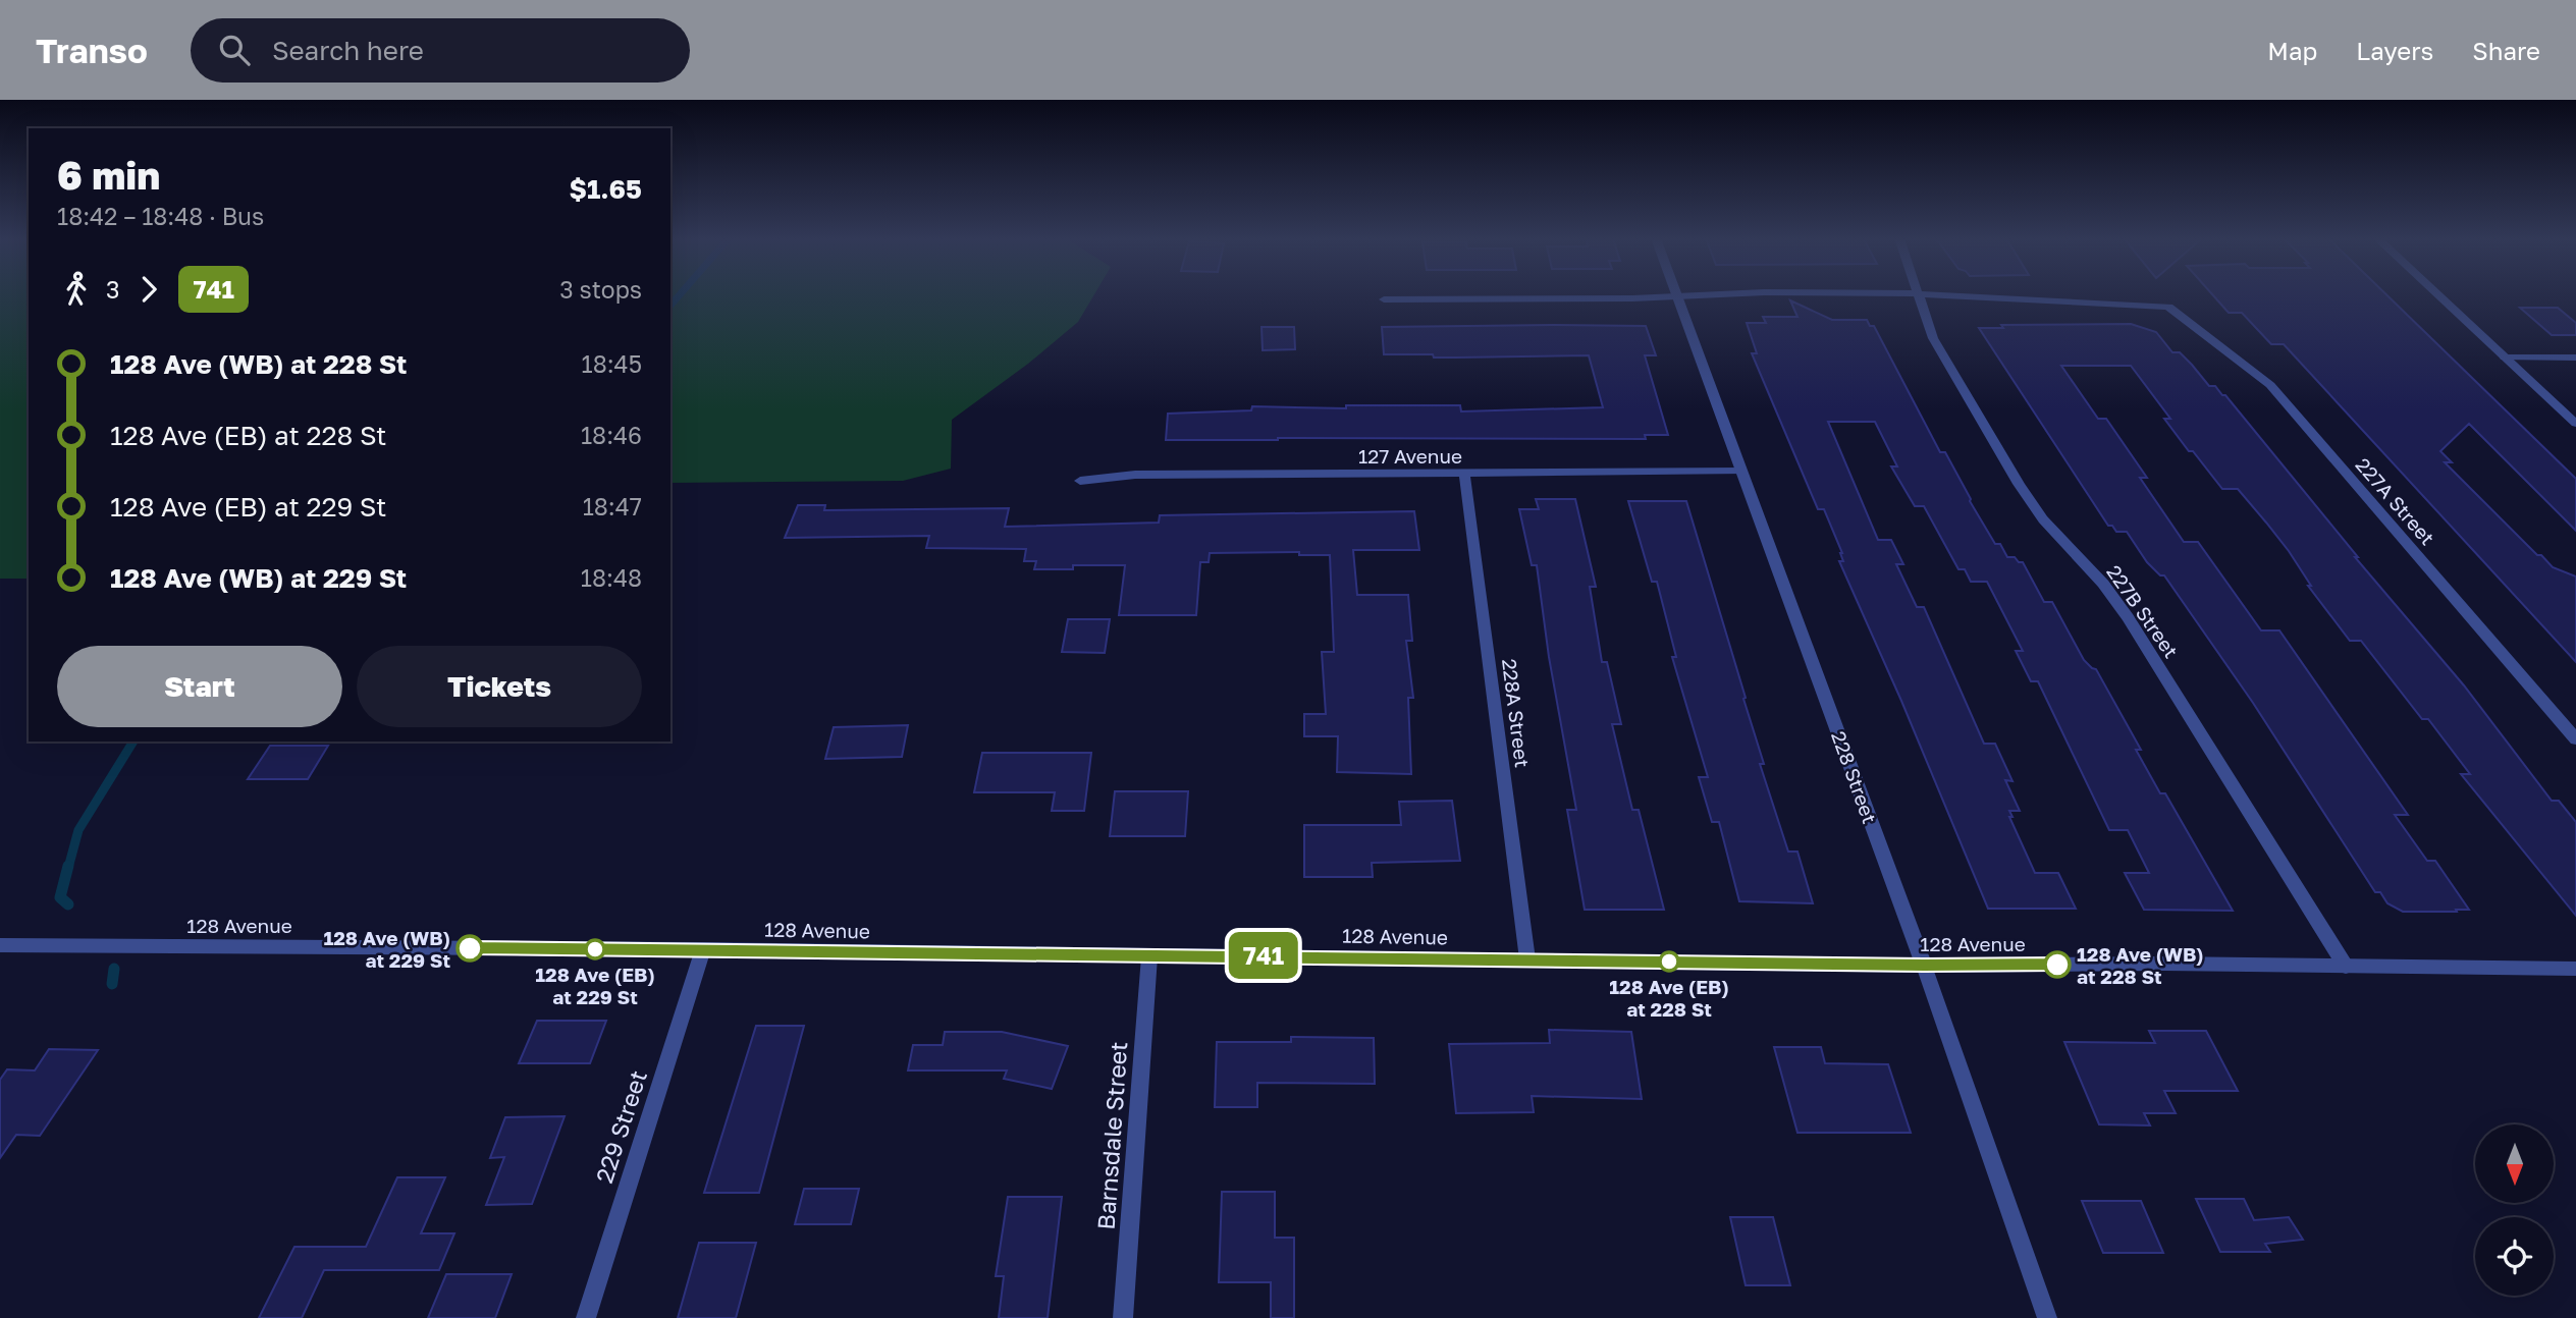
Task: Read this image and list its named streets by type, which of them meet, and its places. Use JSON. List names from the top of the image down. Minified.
{"streets":{"street":["127 Avenue","227A Street","227B Street","228A Street","228 Street","128 Avenue","229 Street","Barnsdale Street"]},"crossings":[["127 Avenue","228A Street"],["127 Avenue","228 Street"],["227B Street","128 Avenue"],["228A Street","128 Avenue"],["228 Street","128 Avenue"],["128 Avenue","229 Street"],["128 Avenue","Barnsdale Street"]],"places":["128 Ave (WB) at 229 St","128 Ave (EB) at 229 St","128 Ave (EB) at 228 St","128 Ave (WB) at 228 St"],"lines":["bus line 741"],"north":"bottom","page":{"header":"Transo","search":"Search here","nav":["Map","Layers","Share"],"on_map":"741","heading":["6 min","18:42 – 18:48 · Bus","$1.65"],"legs":["3","741","3 stops"],"list":[{"name":"128 Ave (WB) at 228 St","value":"18:45"},{"name":"128 Ave (EB) at 228 St","value":"18:46"},{"name":"128 Ave (EB) at 229 St","value":"18:47"},{"name":"128 Ave (WB) at 229 St","value":"18:48"}],"buttons":["Start","Tickets"]}}
